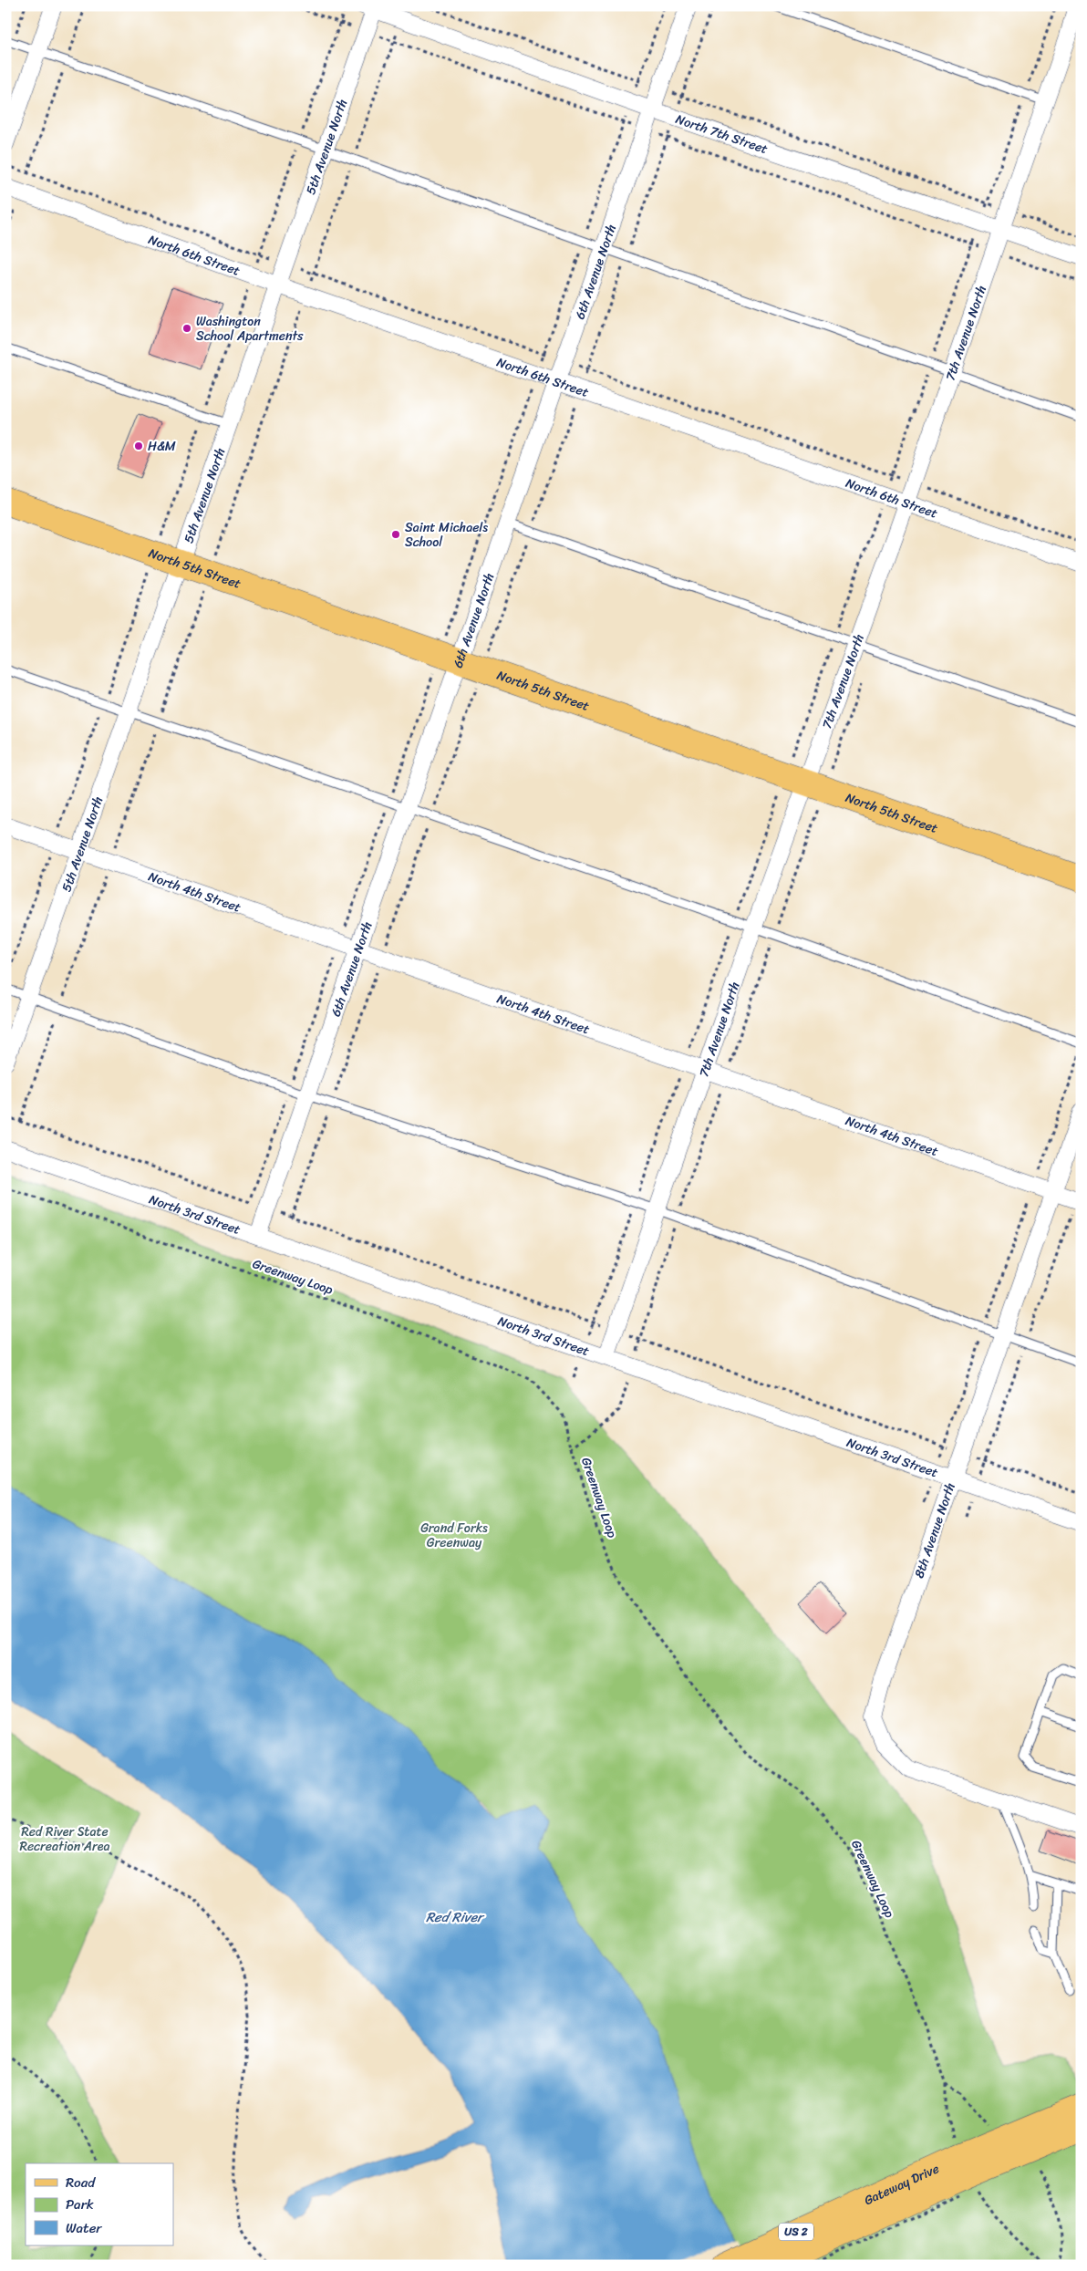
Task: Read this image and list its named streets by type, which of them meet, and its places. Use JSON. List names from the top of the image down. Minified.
{"streets":{"main road":["North 5th Street","Gateway Drive","US 2"],"street":["North 7th Street","5th Avenue North","North 6th Street","6th Avenue North","7th Avenue North","North 4th Street","North 3rd Street","8th Avenue North"],"path":["Greenway Loop"]},"crossings":[["North 7th Street","5th Avenue North"],["North 7th Street","6th Avenue North"],["North 7th Street","7th Avenue North"],["5th Avenue North","North 6th Street"],["5th Avenue North","North 5th Street"],["5th Avenue North","North 4th Street"],["North 6th Street","6th Avenue North"],["North 6th Street","7th Avenue North"],["6th Avenue North","North 5th Street"],["6th Avenue North","North 4th Street"],["6th Avenue North","North 3rd Street"],["7th Avenue North","North 5th Street"],["7th Avenue North","North 4th Street"],["7th Avenue North","North 3rd Street"],["North 4th Street","8th Avenue North"],["North 3rd Street","8th Avenue North"],["Greenway Loop","Gateway Drive"]],"water":["Red River"],"parks":["Grand Forks Greenway","Red River State Recreation Area"],"places":["Washington School Apartments","H&M","Saint Michaels School"],"legend":["Road","Park","Water"]}
